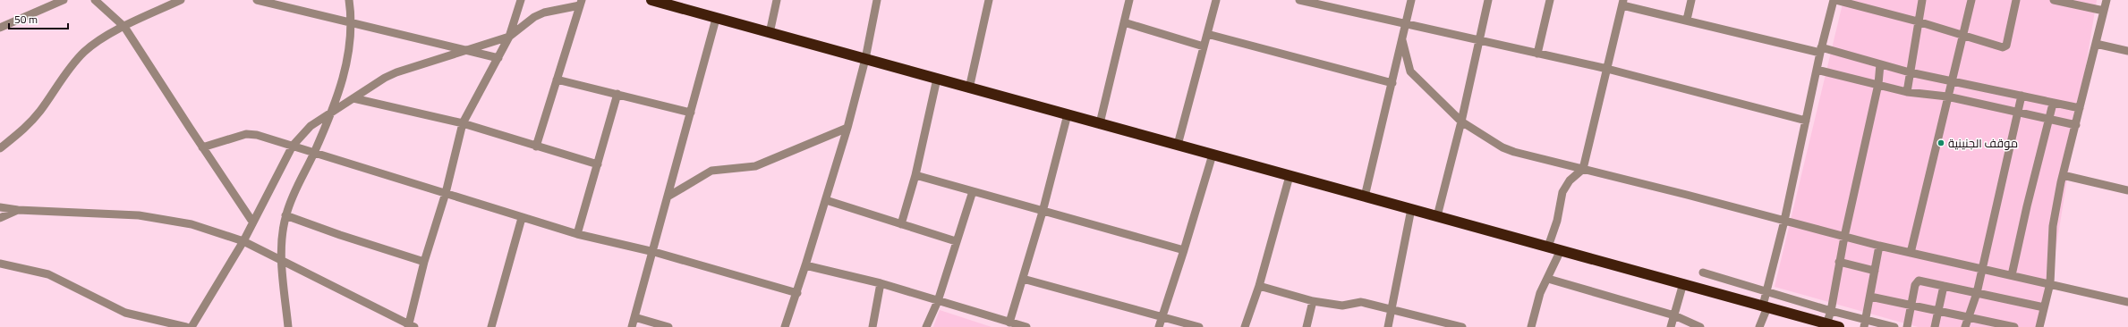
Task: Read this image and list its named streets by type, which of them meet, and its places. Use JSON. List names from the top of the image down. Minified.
{"places":["موقف الجنينية"],"scale_bar":"50 m"}
